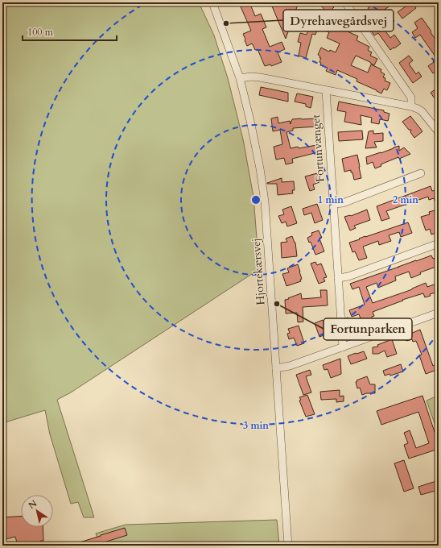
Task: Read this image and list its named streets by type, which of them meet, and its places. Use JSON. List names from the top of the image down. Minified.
{"streets":{"street":["Fortunvænget","Hjortekærsvej"]},"places":["Dyrehavegårdsvej","Fortunparken"],"scale_bar":"100 m","north":"top left","rings":["1 min","2 min","3 min"]}
